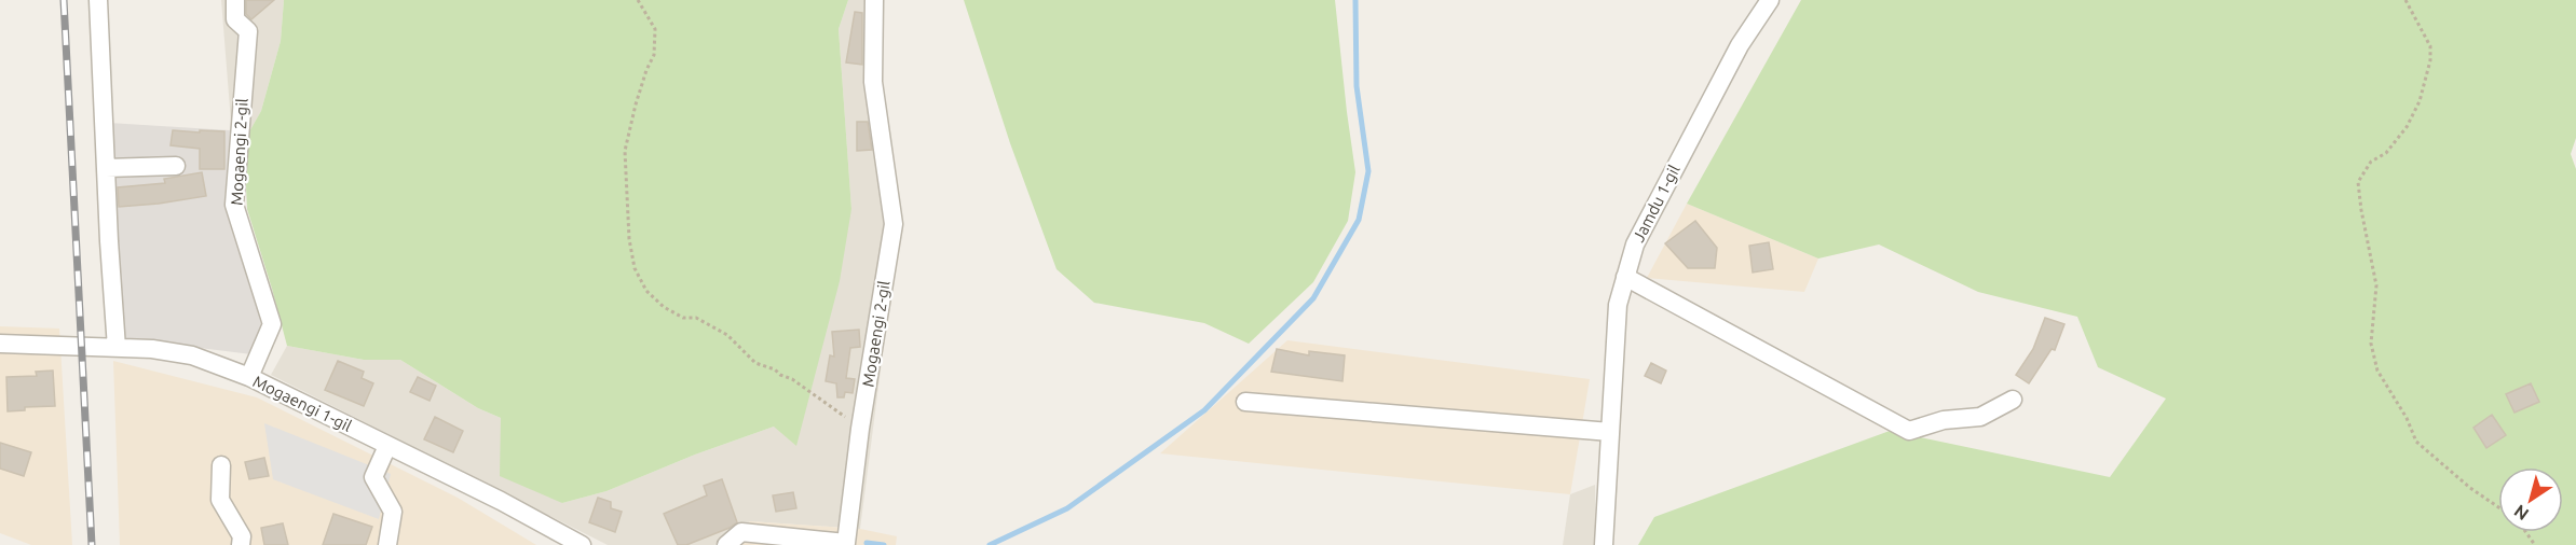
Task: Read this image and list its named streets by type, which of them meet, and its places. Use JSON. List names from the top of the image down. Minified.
{"streets":{"street":["Mogaengi 2-gil","Jamdu 1-gil","Mogaengi 1-gil"]},"crossings":[["Mogaengi 2-gil","Mogaengi 1-gil"]],"north":"bottom left"}
